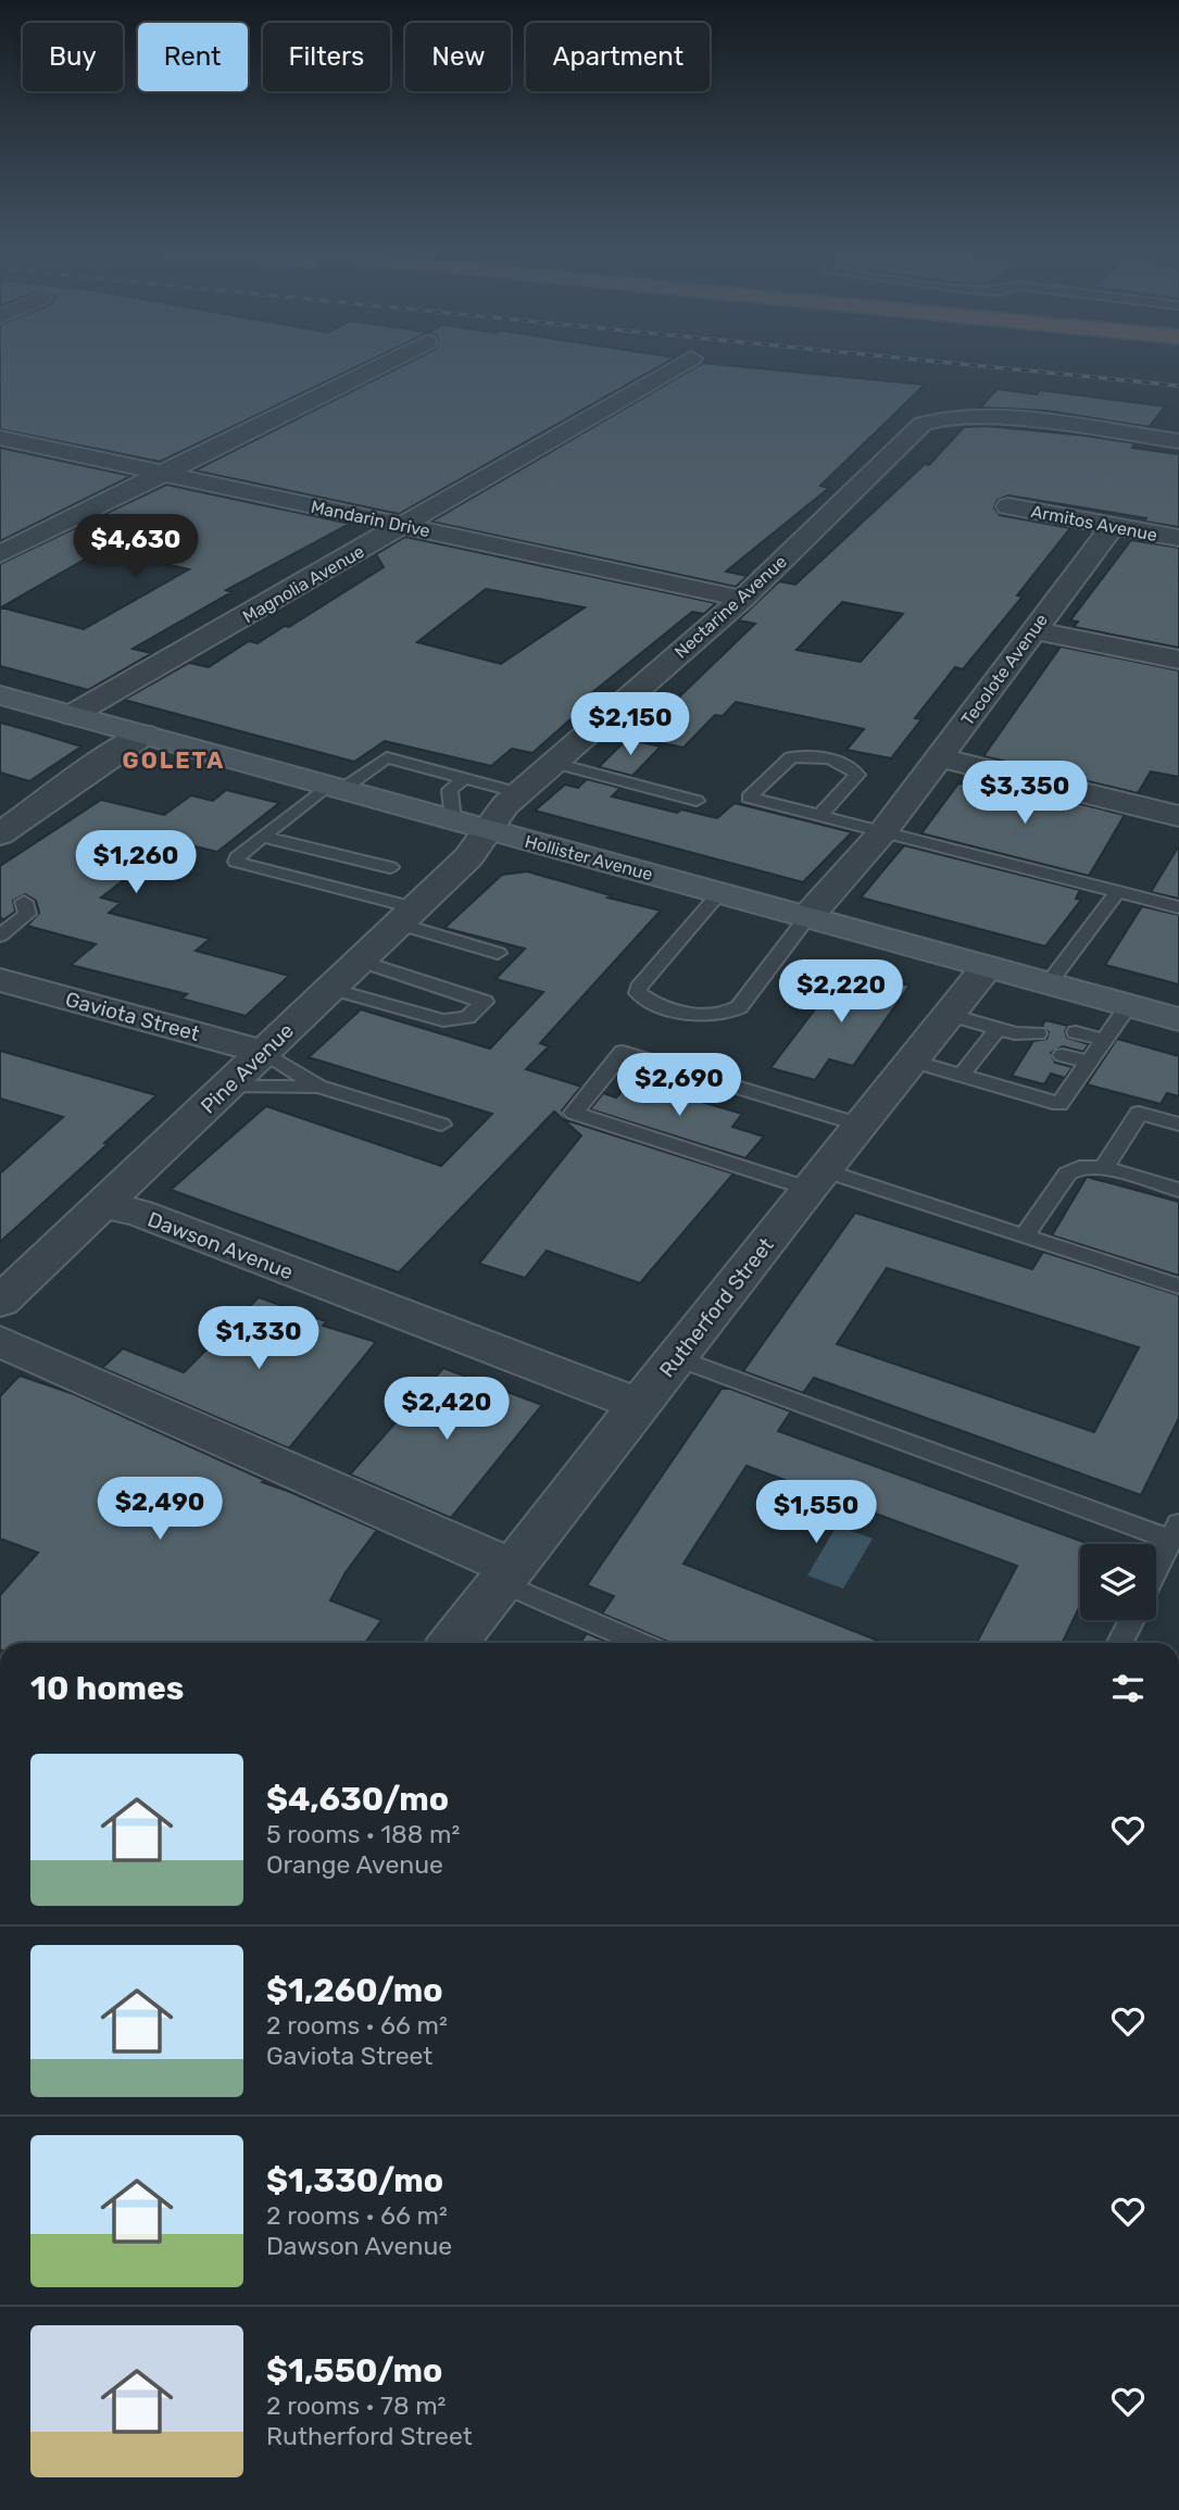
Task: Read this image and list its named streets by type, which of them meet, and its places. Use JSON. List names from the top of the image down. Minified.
{"streets":{"main road":["Hollister Avenue"],"street":["Mandarin Drive","Armitos Avenue","Magnolia Avenue","Nectarine Avenue","Tecolote Avenue","Gaviota Street","Pine Avenue","Dawson Avenue","Rutherford Street"]},"crossings":[["Mandarin Drive","Magnolia Avenue"],["Mandarin Drive","Nectarine Avenue"],["Armitos Avenue","Tecolote Avenue"],["Magnolia Avenue","Hollister Avenue"],["Nectarine Avenue","Hollister Avenue"],["Nectarine Avenue","Pine Avenue"],["Tecolote Avenue","Hollister Avenue"],["Hollister Avenue","Pine Avenue"],["Hollister Avenue","Rutherford Street"],["Gaviota Street","Pine Avenue"],["Pine Avenue","Dawson Avenue"],["Dawson Avenue","Rutherford Street"]],"districts":["GOLETA"],"page":{"chip":["Buy","Rent","Filters","New","Apartment"],"price":["$4,630","$2,150","$3,350","$1,260","$2,220","$2,690","$1,330","$2,420","$2,490","$1,550"],"heading":"10 homes","list":[{"name":"$4,630/mo","note":"5 rooms · 188 m² · Orange Avenue"},{"name":"$1,260/mo","note":"2 rooms · 66 m² · Gaviota Street"},{"name":"$1,330/mo","note":"2 rooms · 66 m² · Dawson Avenue"},{"name":"$1,550/mo","note":"2 rooms · 78 m² · Rutherford Street"}]}}
